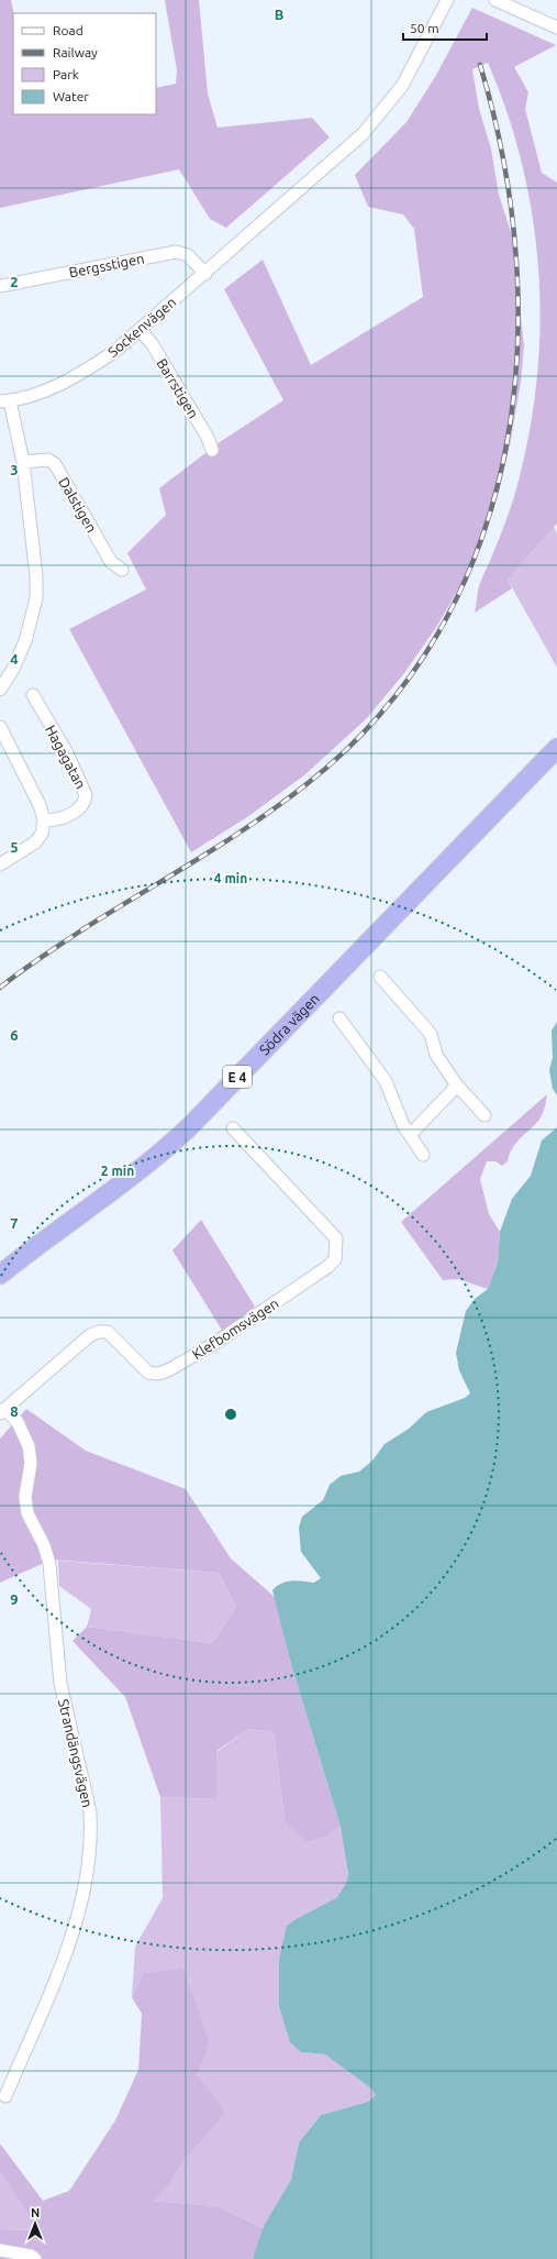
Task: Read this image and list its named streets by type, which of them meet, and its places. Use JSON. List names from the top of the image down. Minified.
{"streets":{"highway":["Södra vägen","E 4"],"street":["Bergsstigen","Sockenvägen","Barrstigen","Dalstigen","Hagagatan","Klefbomsvägen","Strandängsvägen"]},"crossings":[["Bergsstigen","Sockenvägen"],["Sockenvägen","Barrstigen"],["Sockenvägen","Dalstigen"],["Klefbomsvägen","Strandängsvägen"]],"legend":["Road","Railway","Park","Water"],"scale_bar":"50 m","north":"top","grid":{"columns":["B"],"rows":["2","3","4","5","6","7","8","9"]},"rings":["4 min","2 min"]}
